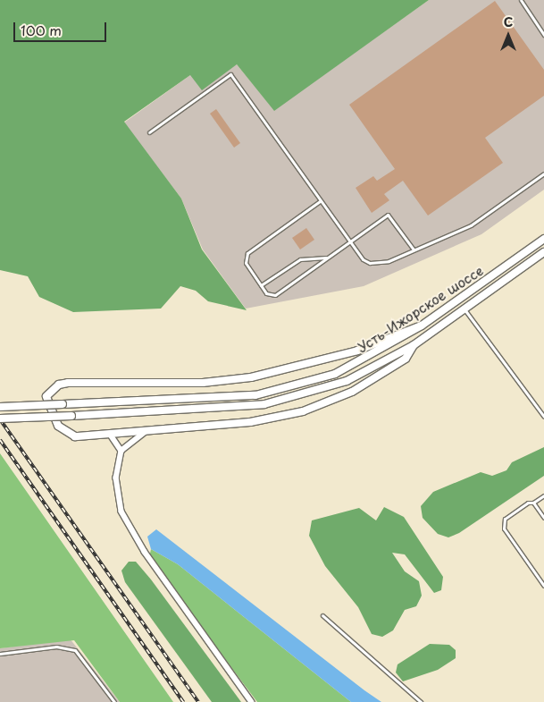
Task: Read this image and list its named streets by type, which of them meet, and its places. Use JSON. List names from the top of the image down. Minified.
{"streets":{"street":["Усть-Ижорское шоссе"]},"scale_bar":"100 m","north":"top"}
